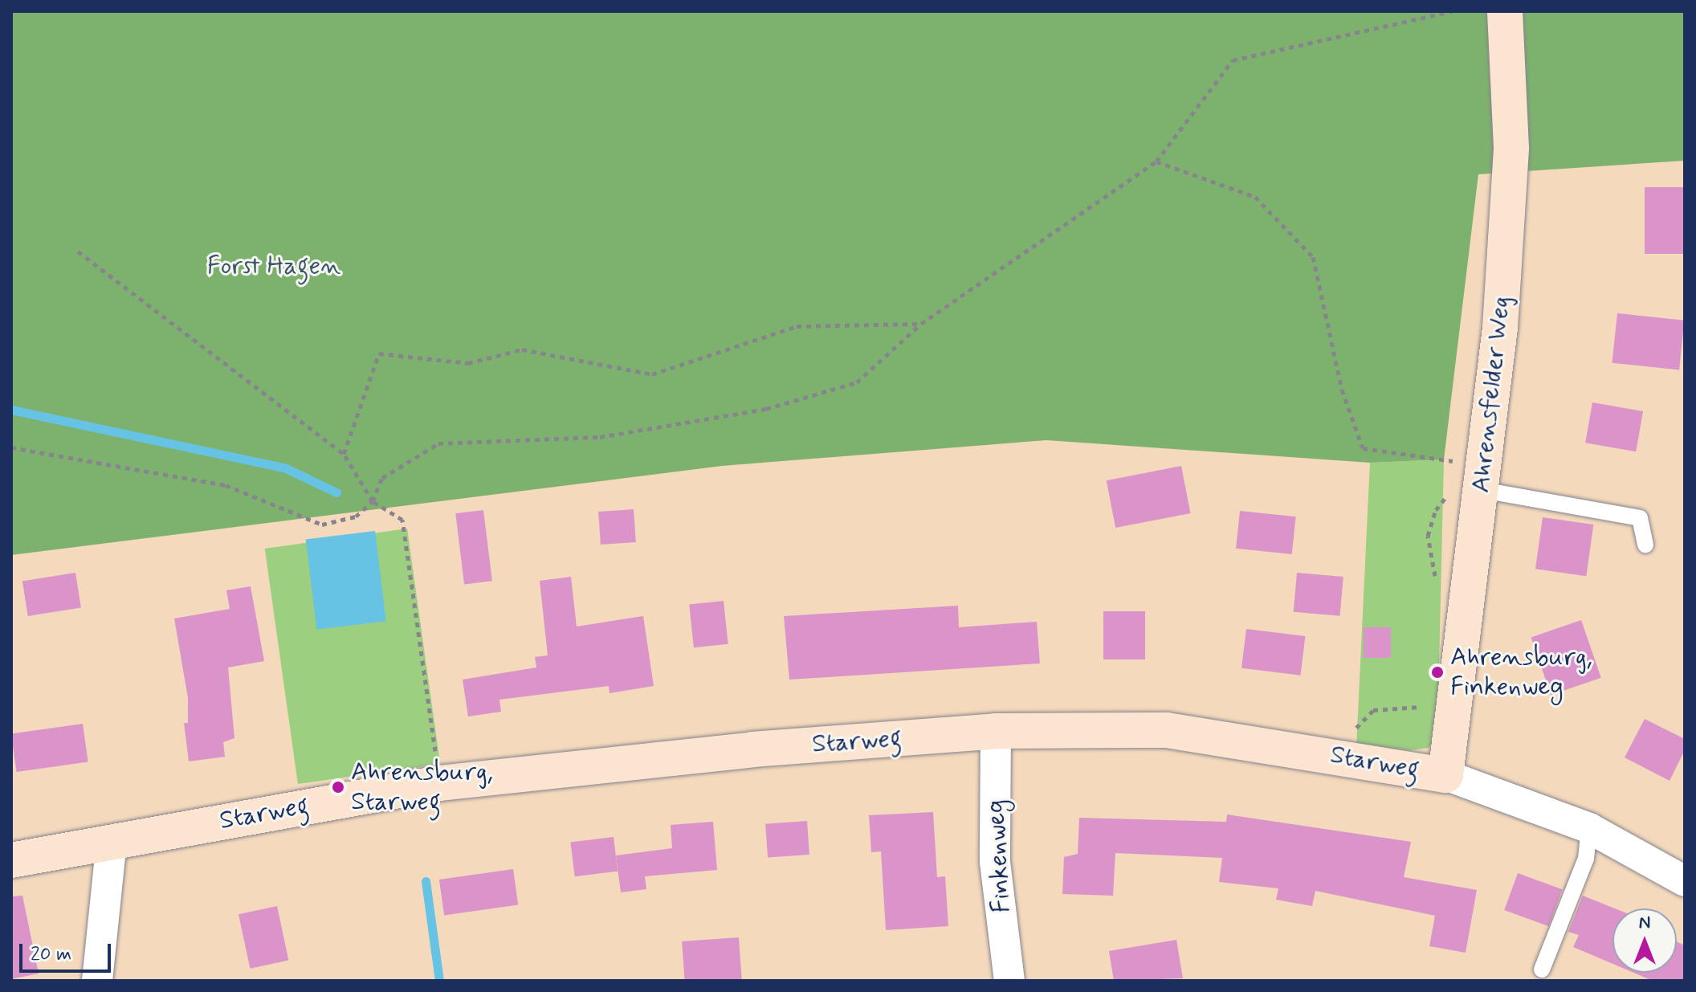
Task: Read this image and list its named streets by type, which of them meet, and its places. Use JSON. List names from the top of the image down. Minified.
{"streets":{"street":["Ahrensfelder Weg","Starweg","Finkenweg"]},"crossings":[["Ahrensfelder Weg","Starweg"],["Starweg","Finkenweg"]],"parks":["Forst Hagen"],"places":["Ahrensburg, Finkenweg","Ahrensburg, Starweg"],"scale_bar":"20 m","north":"top"}
